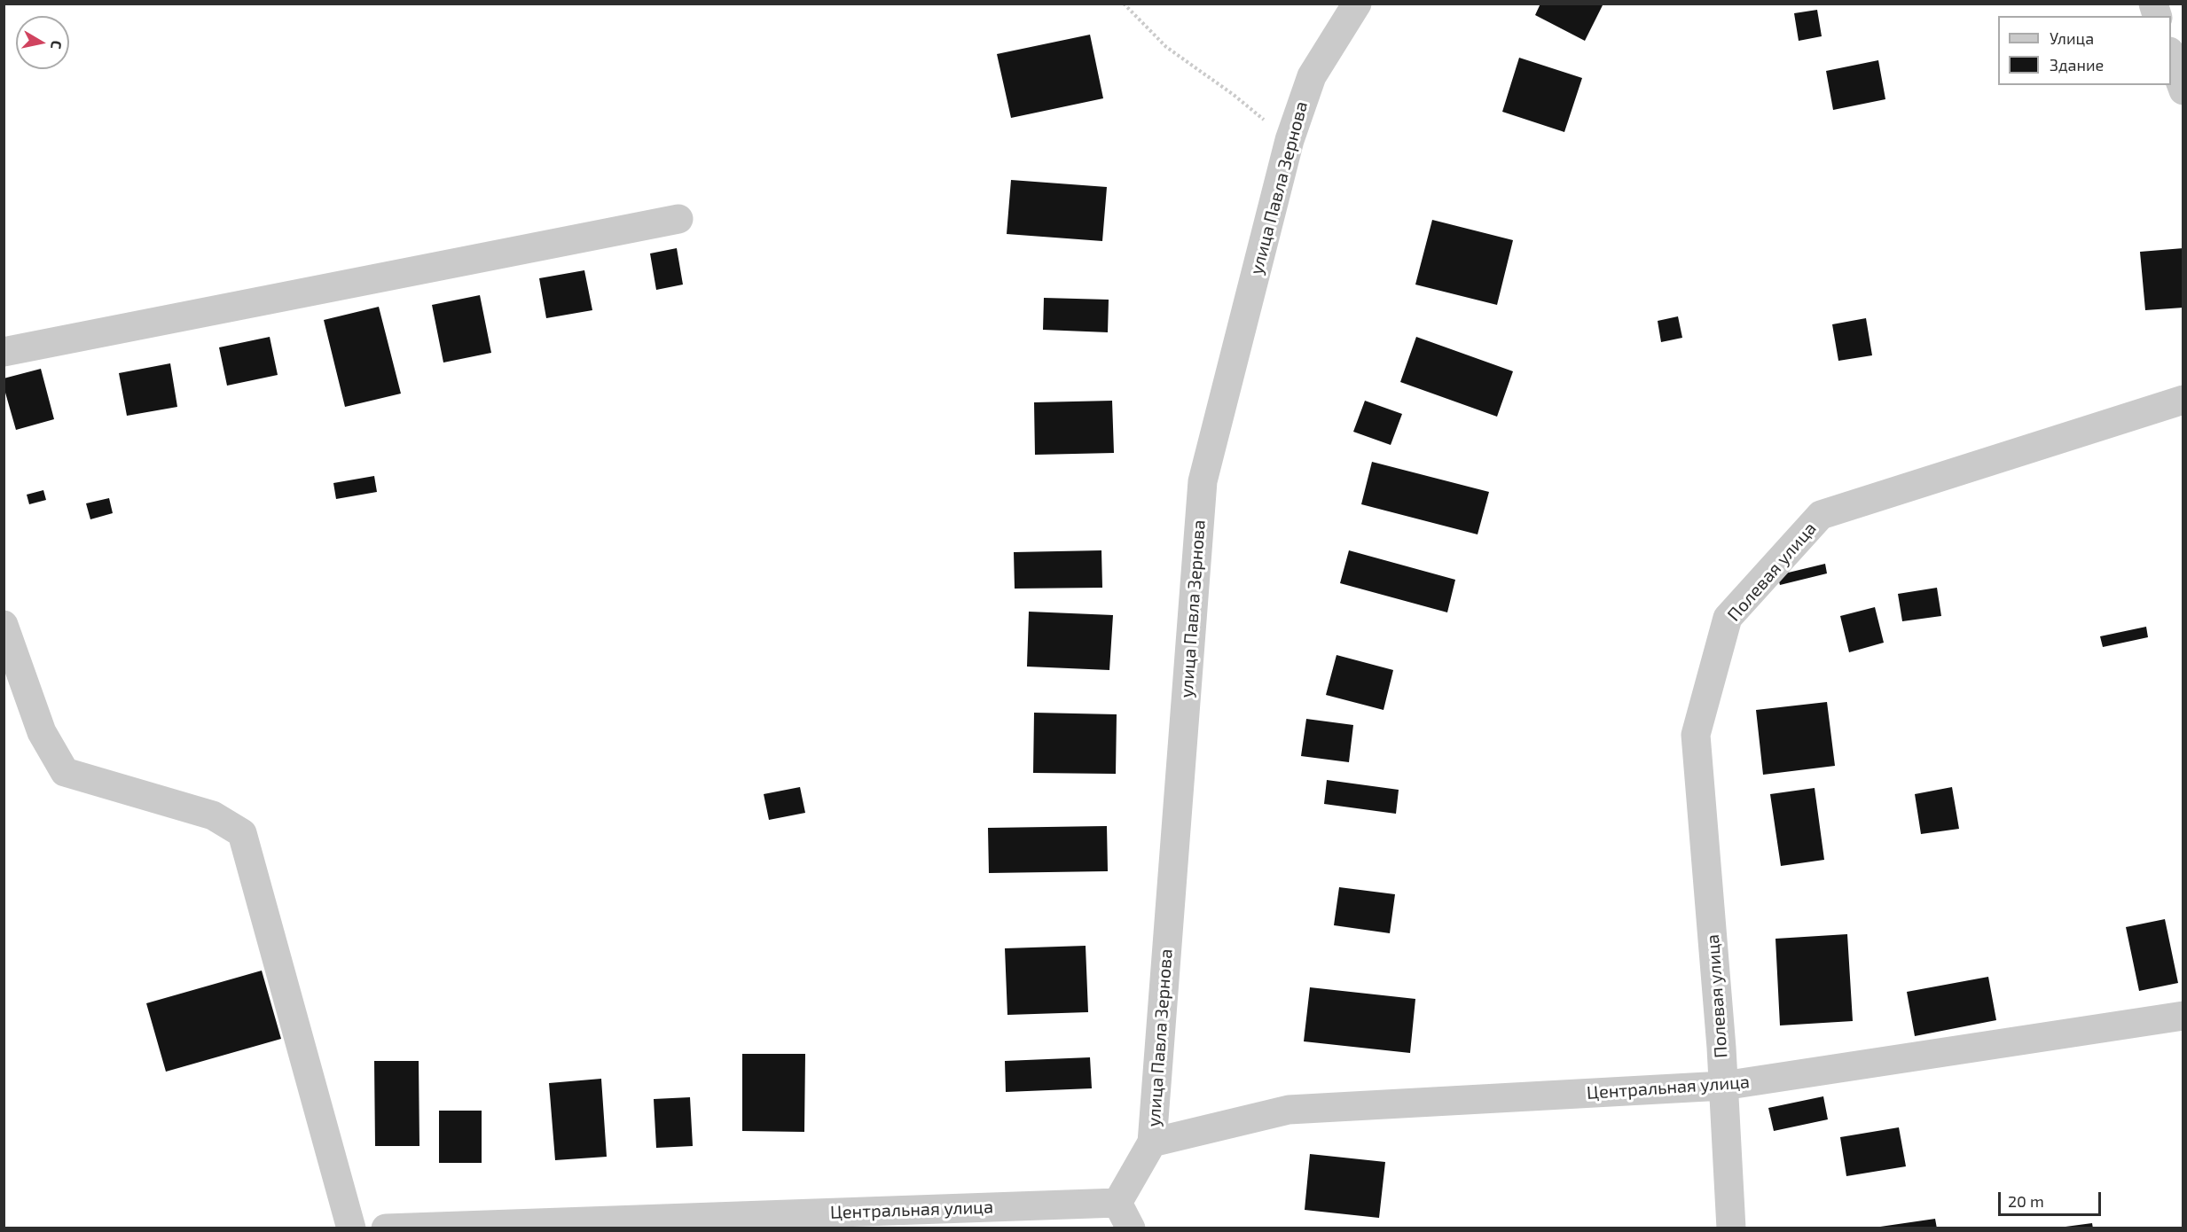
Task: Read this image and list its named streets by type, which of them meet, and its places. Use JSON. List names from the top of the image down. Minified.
{"streets":{"street":["улица Павла Зернова","Полевая улица","Центральная улица"]},"crossings":[["улица Павла Зернова","Центральная улица"],["Полевая улица","Центральная улица"]],"legend":["Улица","Здание"],"scale_bar":"20 m","north":"right"}
